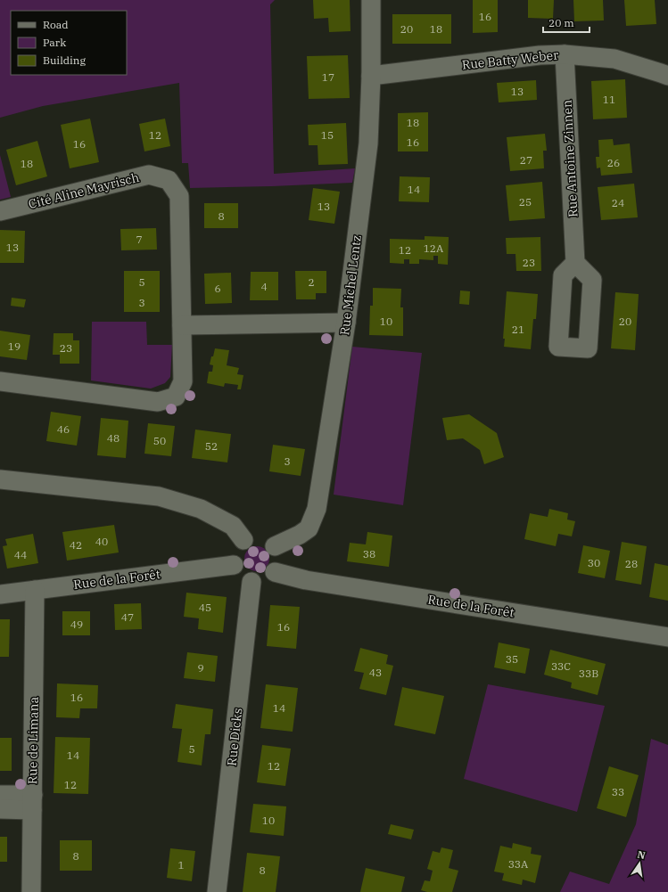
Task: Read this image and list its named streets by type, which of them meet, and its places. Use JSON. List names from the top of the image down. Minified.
{"streets":{"street":["Rue Batty Weber","Rue Antoine Zinnen","Cité Aline Mayrisch","Rue Michel Lentz","Rue de la Forêt","Rue Dicks","Rue de Limana"]},"crossings":[["Rue Batty Weber","Rue Antoine Zinnen"],["Rue Batty Weber","Rue Michel Lentz"],["Rue Michel Lentz","Rue de la Forêt"],["Rue Michel Lentz","Rue Dicks"],["Rue de la Forêt","Rue Dicks"],["Rue de la Forêt","Rue de Limana"]],"house_numbers":["16","20","18","17","13","11","18","12","15","16","16","27","26","18","14","25","24","13","8","7","13","12A","12","23","5","2","4","6","3","10","20","21","19","23","46","48","50","52","3","40","42","38","44","30","28","45","47","49","16","35","33C","9","43","33B","16","14","5","14","12","12","33","10","8","33A","1","8"],"legend":["Road","Park","Building"],"scale_bar":"20 m","north":"top"}
